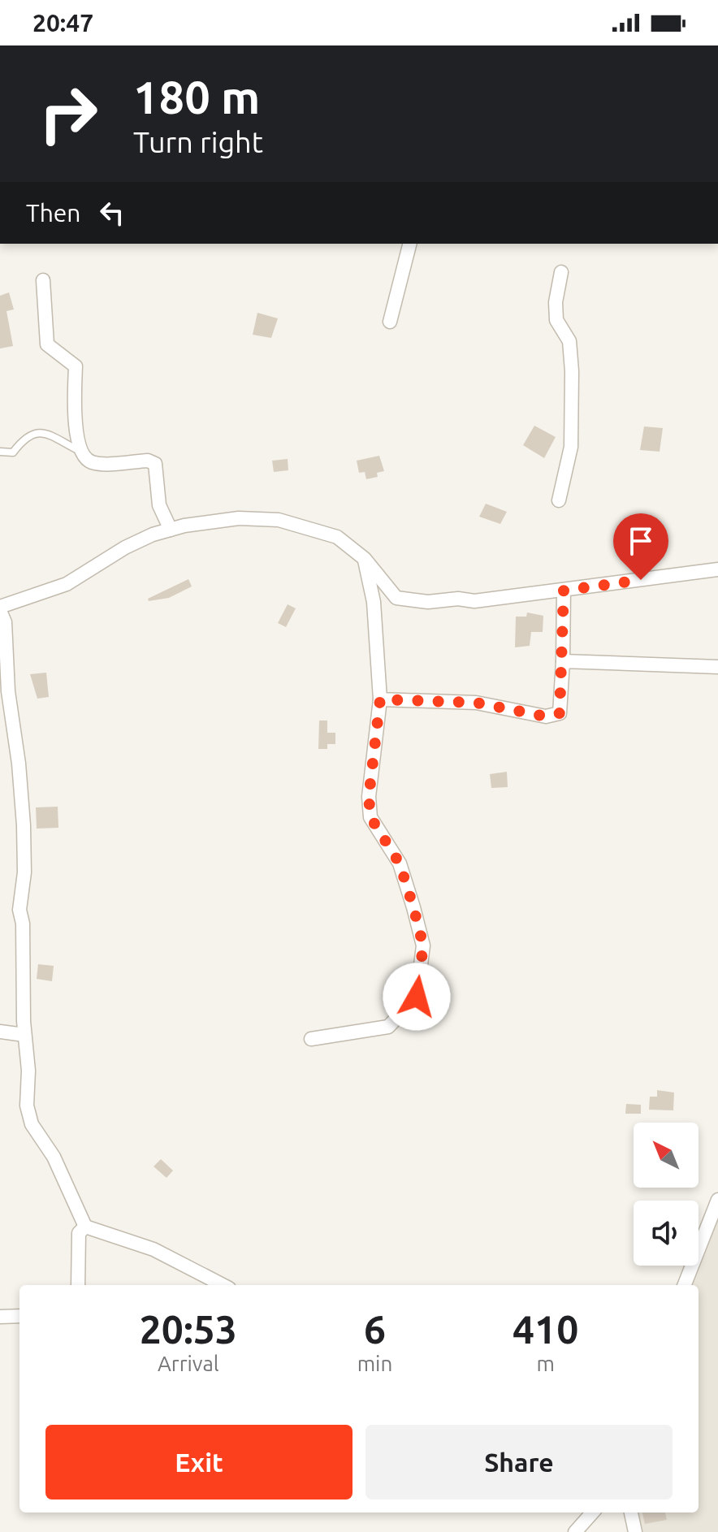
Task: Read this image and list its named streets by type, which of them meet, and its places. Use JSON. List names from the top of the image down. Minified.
{"north":"top left","page":{"status":"20:47","turn":["180 m","Turn right"],"then":"Then","eta":["20:53","Arrival","6","min","410","m"],"buttons":["Exit","Share"]}}
